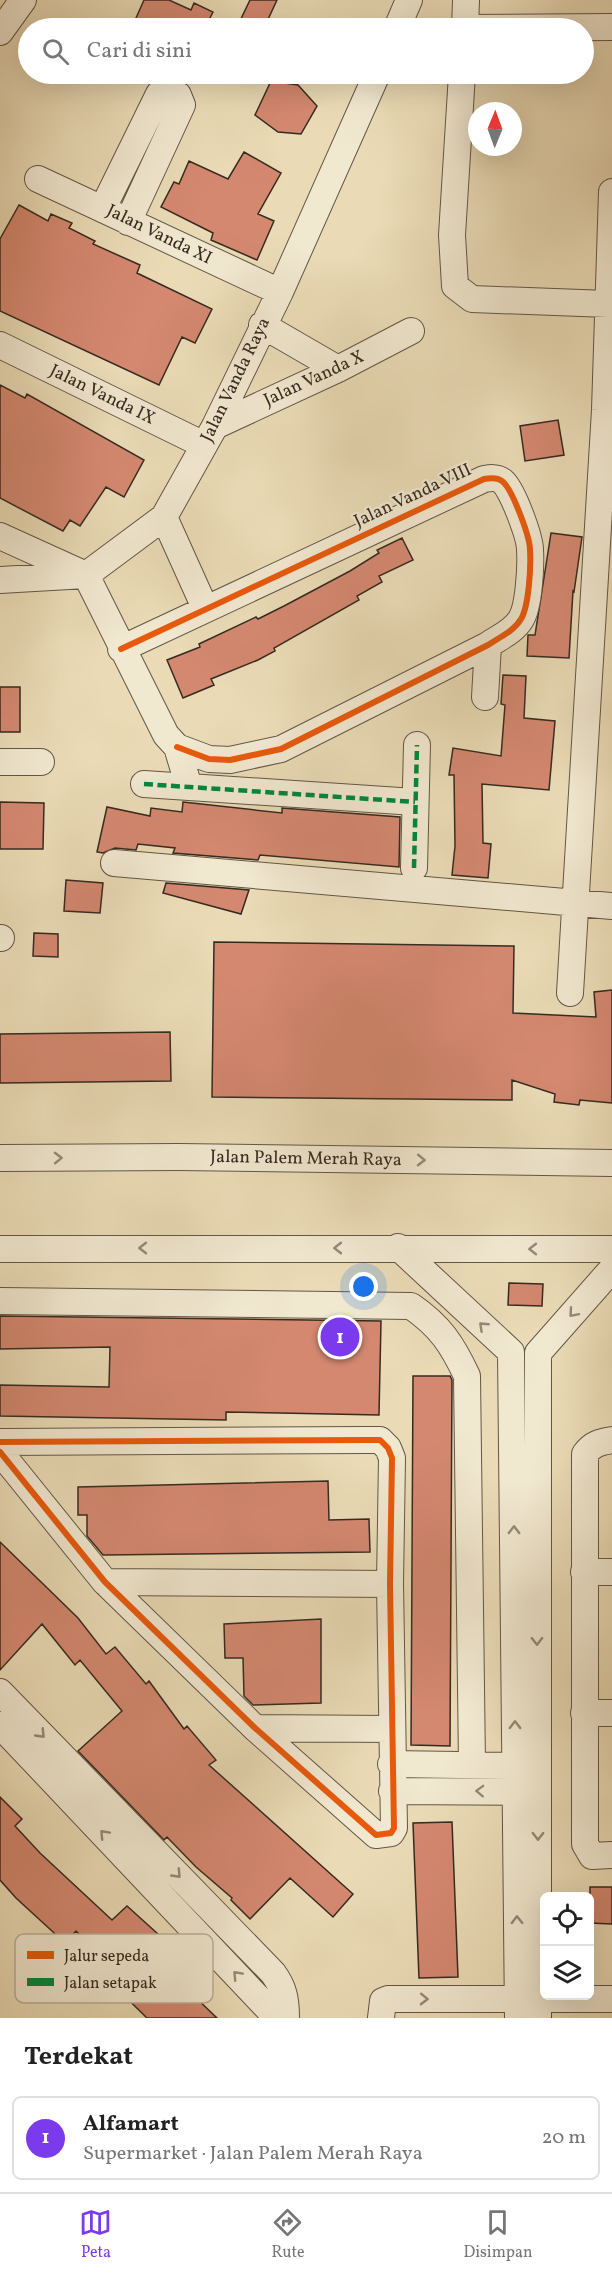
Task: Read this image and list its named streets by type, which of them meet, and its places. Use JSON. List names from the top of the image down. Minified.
{"streets":{"street":["Jalan Vanda XI","Jalan Vanda X","Jalan Vanda Raya","Jalan Vanda IX","Jalan Vanda VIII","Jalan Palem Merah Raya"]},"crossings":[["Jalan Vanda XI","Jalan Vanda Raya"],["Jalan Vanda X","Jalan Vanda Raya"],["Jalan Vanda X","Jalan Vanda IX"],["Jalan Vanda Raya","Jalan Vanda IX"]],"legend":["Jalur sepeda","Jalan setapak"],"north":"top","page":{"search":"Cari di sini","pins":"1","heading":"Terdekat","list":[{"mark":"1","name":"Alfamart","note":"Supermarket · Jalan Palem Merah Raya","value":"20 m"}],"nav":["Peta","Rute","Disimpan"]}}
